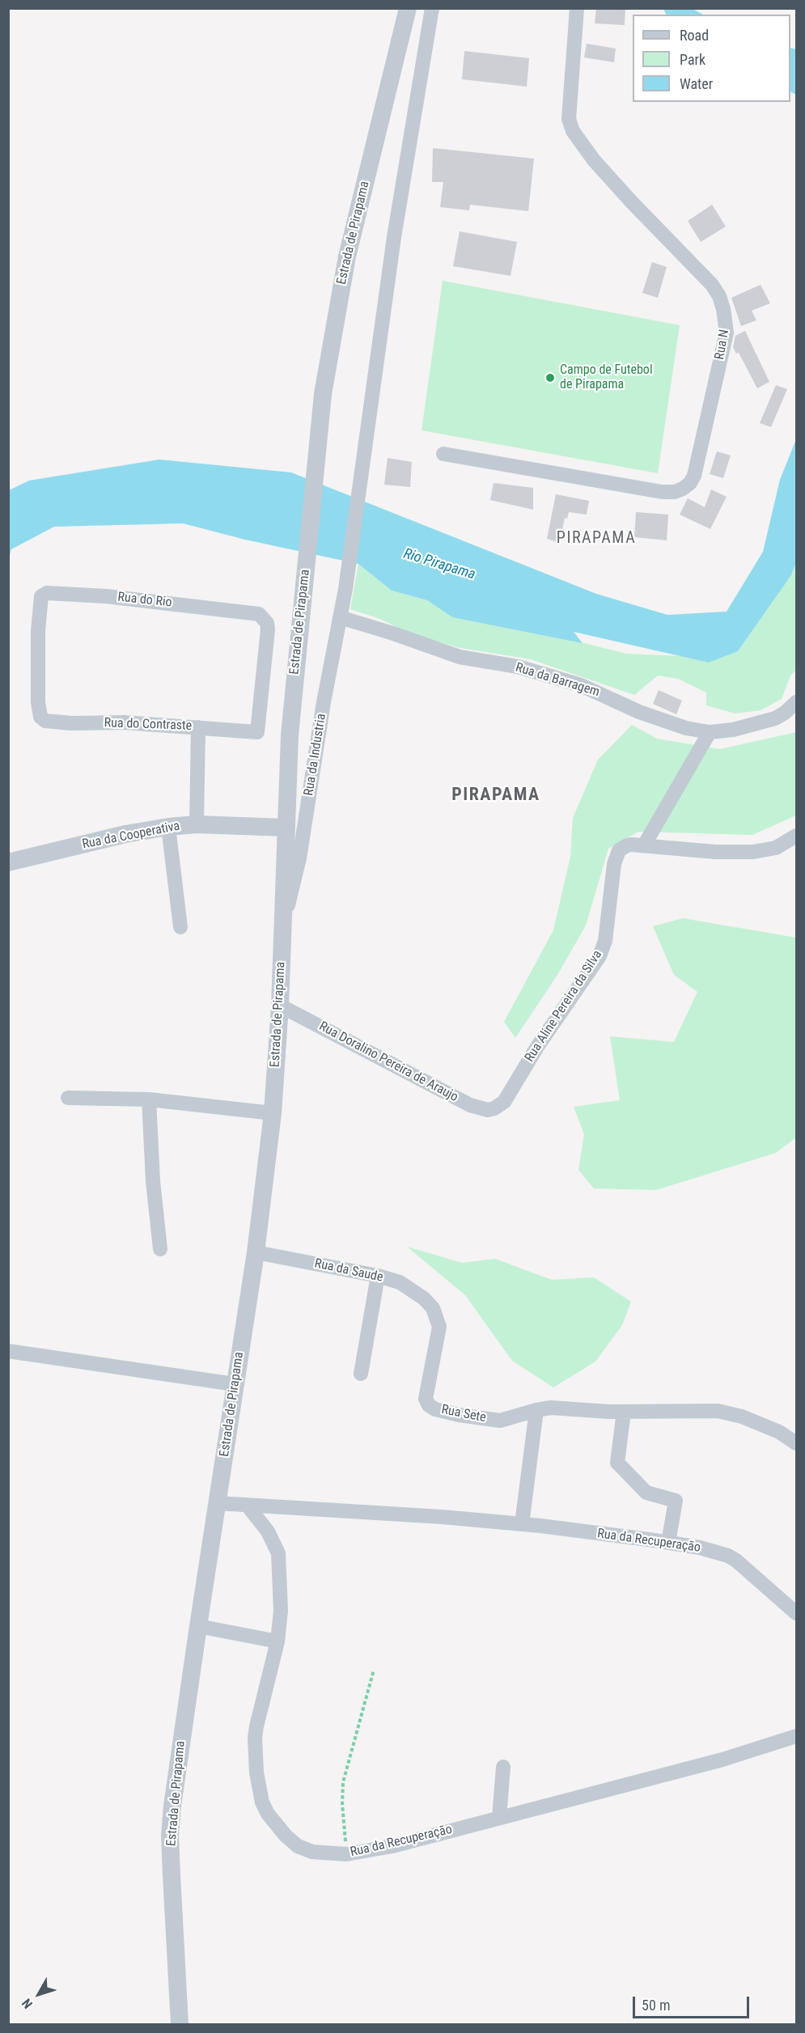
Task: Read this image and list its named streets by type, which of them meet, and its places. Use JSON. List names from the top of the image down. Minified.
{"streets":{"street":["Estrada de Pirapama","Rua N","Rua do Rio","Rua da Barragem","Rua do Contraste","Rua da Industria","Rua da Cooperativa","Rua Aline Pereira da Silva","Rua Doralino Pereira de Araujo","Rua da Saude","Rua Sete","Rua da Recuperação"]},"crossings":[["Estrada de Pirapama","Rua da Industria"],["Estrada de Pirapama","Rua da Cooperativa"],["Estrada de Pirapama","Rua Doralino Pereira de Araujo"],["Estrada de Pirapama","Rua da Saude"],["Estrada de Pirapama","Rua da Recuperação"],["Rua do Rio","Rua do Contraste"],["Rua da Barragem","Rua da Industria"],["Rua Aline Pereira da Silva","Rua Doralino Pereira de Araujo"],["Rua da Saude","Rua Sete"]],"districts":["PIRAPAMA","PIRAPAMA"],"water":["Rio Pirapama"],"places":["Campo de Futebol de Pirapama"],"legend":["Road","Park","Water"],"scale_bar":"50 m","north":"bottom left"}
